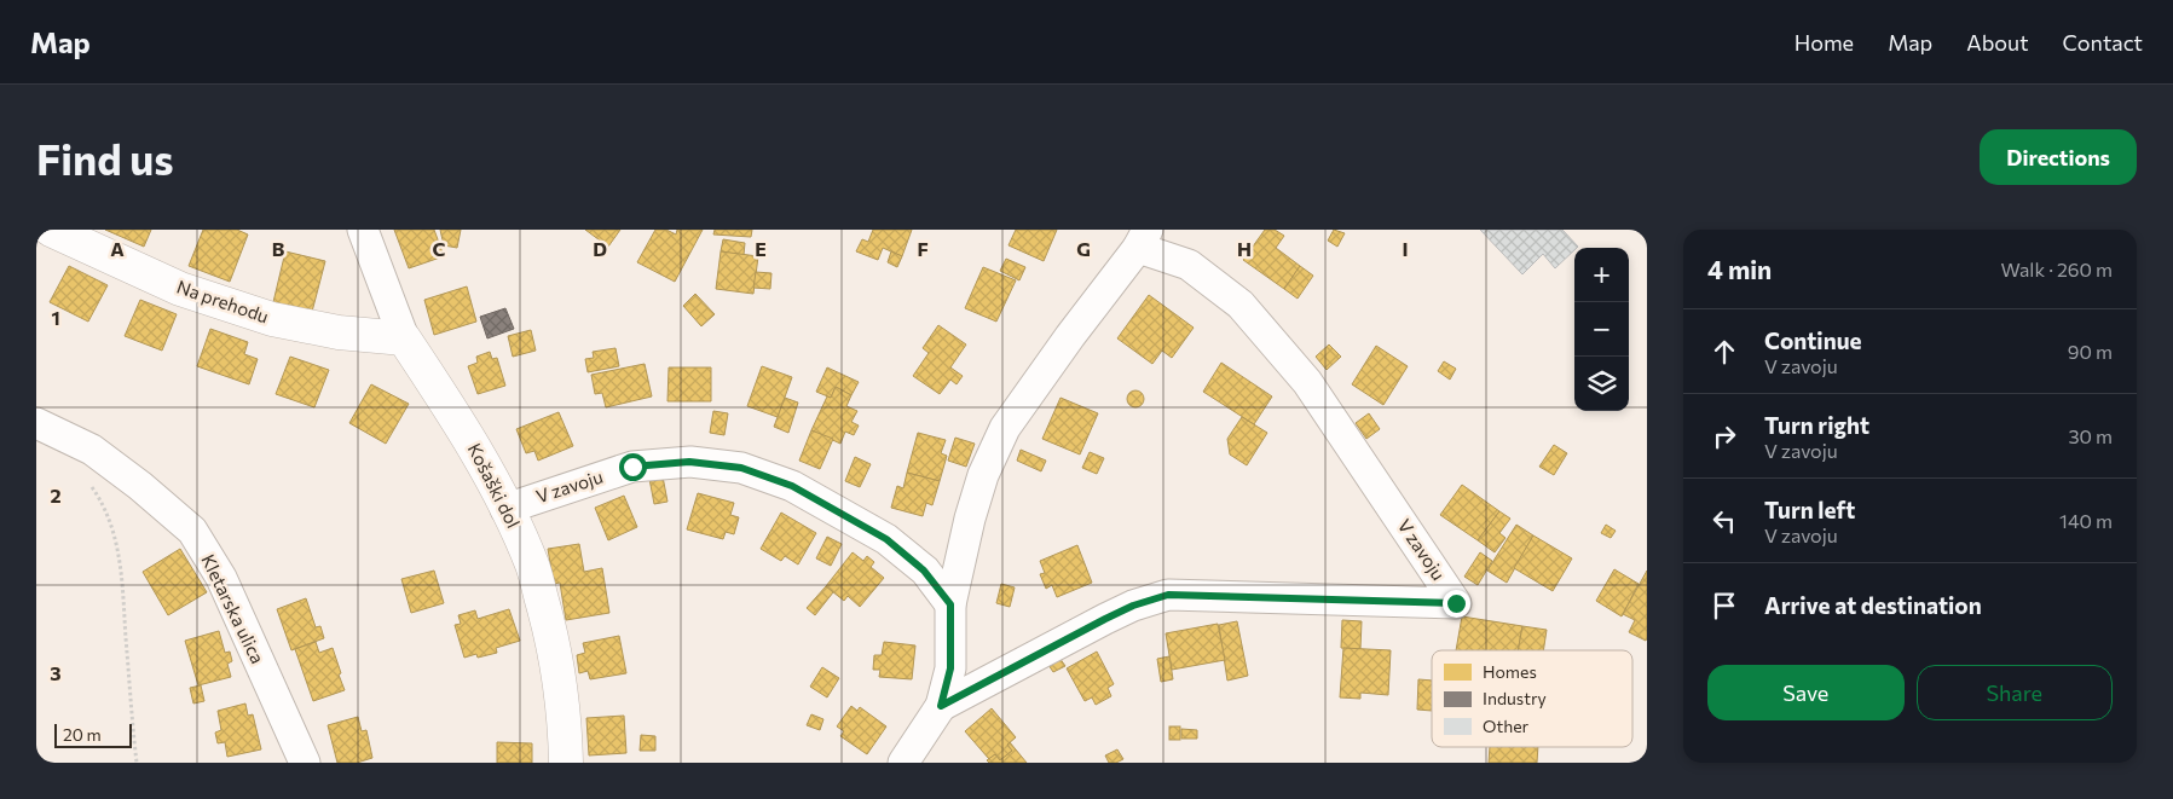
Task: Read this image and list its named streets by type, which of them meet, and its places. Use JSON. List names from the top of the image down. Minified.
{"streets":{"street":["Na prehodu","Košaški dol","V zavoju","Kletarska ulica"]},"crossings":[["Na prehodu","Košaški dol"],["Košaški dol","V zavoju"]],"legend":["Homes","Industry","Other"],"scale_bar":"20 m","page":{"header":"Map","nav":["Home","Map","About","Contact"],"buttons":["Directions",["Save","Share"]],"title":"Find us","heading":["4 min","Walk · 260 m"],"map_buttons":["+","−"],"list":[["Continue","V zavoju","90 m"],["Turn right","V zavoju","30 m"],["Turn left","V zavoju","140 m"],"Arrive at destination"],"scale":"20 m"},"grid":{"columns":["A","B","C","D","E","F","G","H","I"],"rows":["1","2","3"]}}
